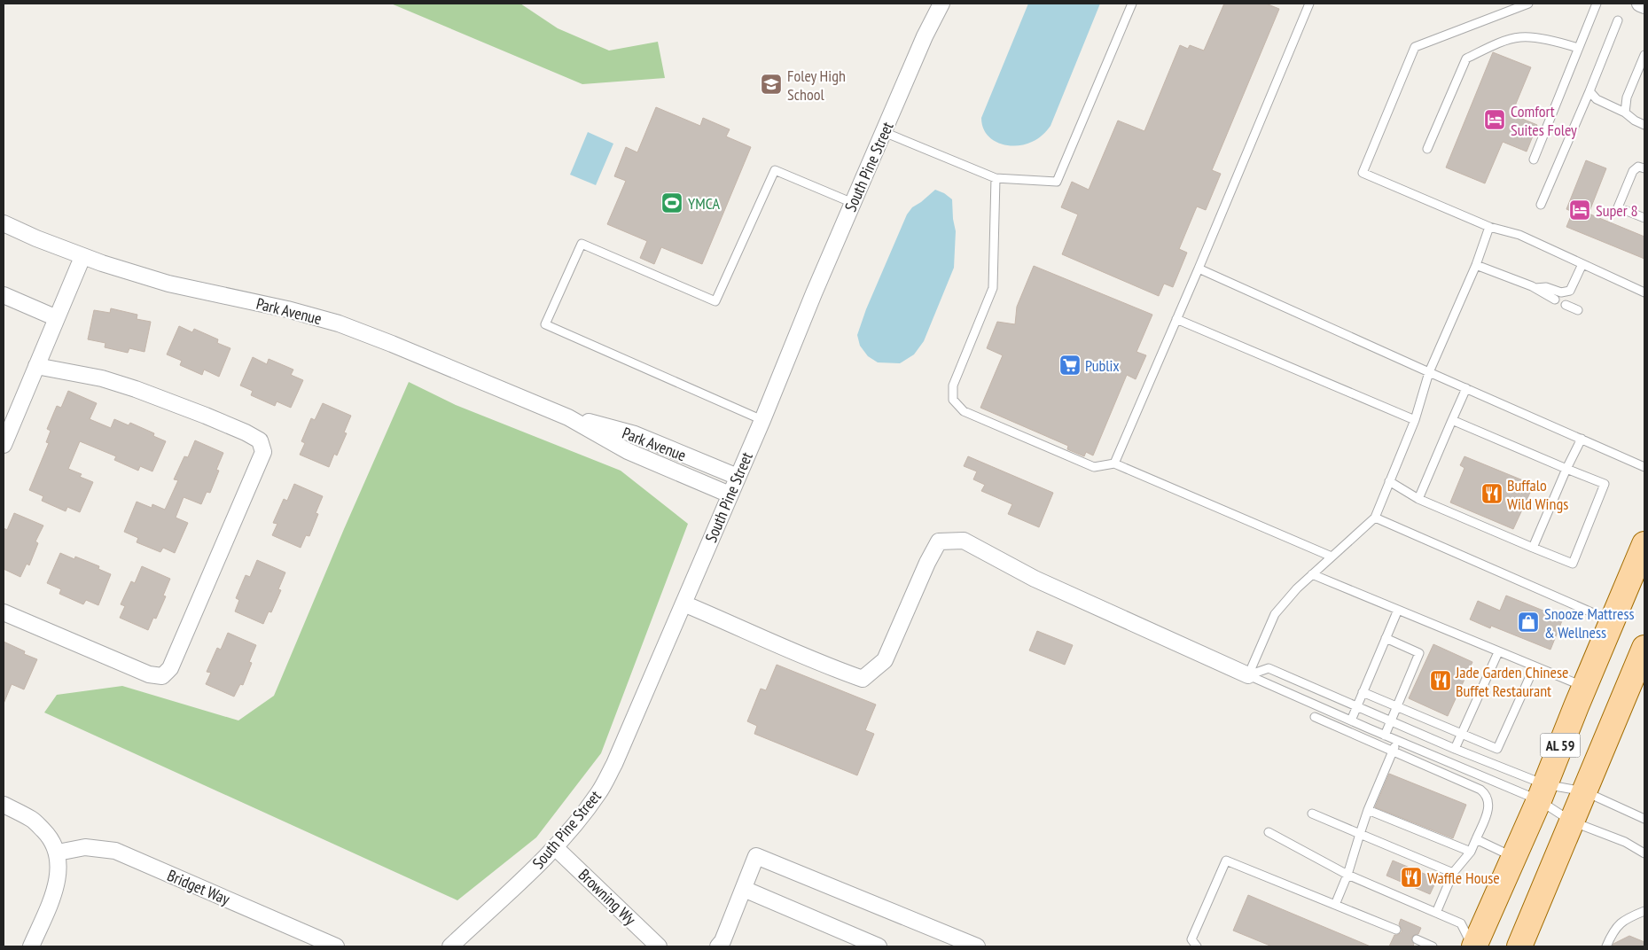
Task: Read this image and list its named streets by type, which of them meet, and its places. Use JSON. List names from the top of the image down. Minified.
{"streets":{"main road":["AL 59"],"street":["South Pine Street","Park Avenue","Bridget Way","Browning Wy"]},"crossings":[["South Pine Street","Park Avenue"],["South Pine Street","Browning Wy"]],"places":{"school or university":["Foley High School"],"hotel":["Comfort Suites Foley","Super 8"],"sports":["YMCA"],"supermarket":["Publix"],"restaurant":["Buffalo Wild Wings","Jade Garden Chinese Buffet Restaurant","Waffle House"],"shop":["Snooze Mattress & Wellness"]}}
